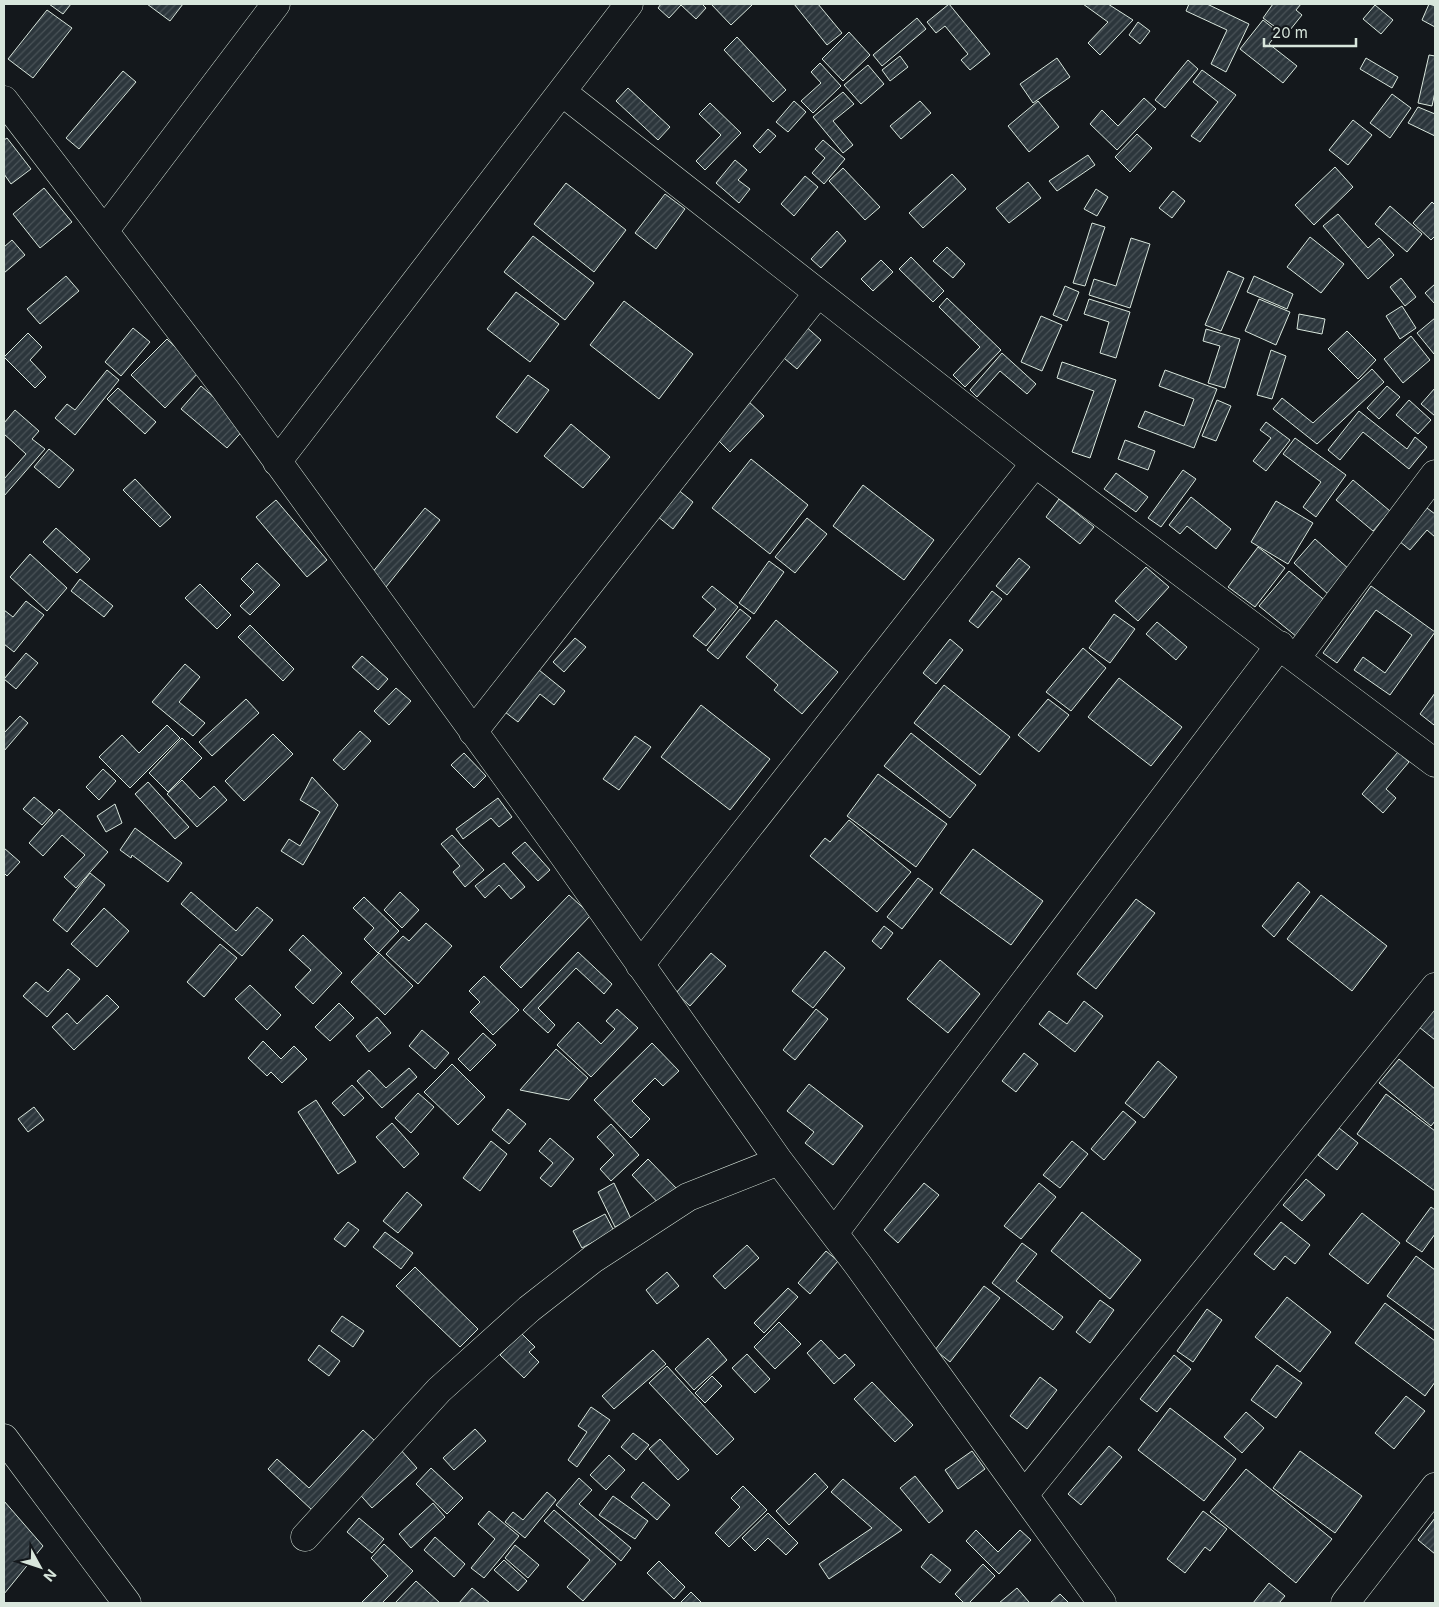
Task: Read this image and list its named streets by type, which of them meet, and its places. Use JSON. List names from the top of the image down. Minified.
{"scale_bar":"20 m","north":"bottom right"}
